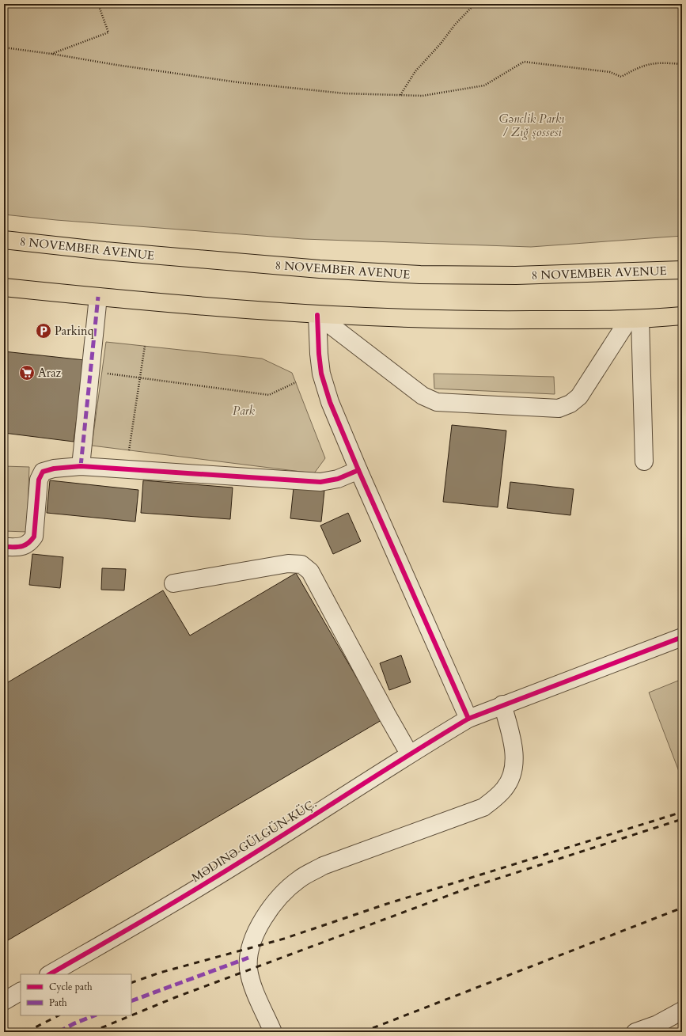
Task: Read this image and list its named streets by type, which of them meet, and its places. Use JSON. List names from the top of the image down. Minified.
{"streets":{"highway":["8 NOVEMBER AVENUE"],"street":["MƏDINƏ GÜLGÜN KÜÇ."]},"parks":["Gənclik Parkı / Zığ şossesi","Park"],"places":{"parking":["Parkinq"],"supermarket":["Araz"]},"legend":["Cycle path","Path"]}
